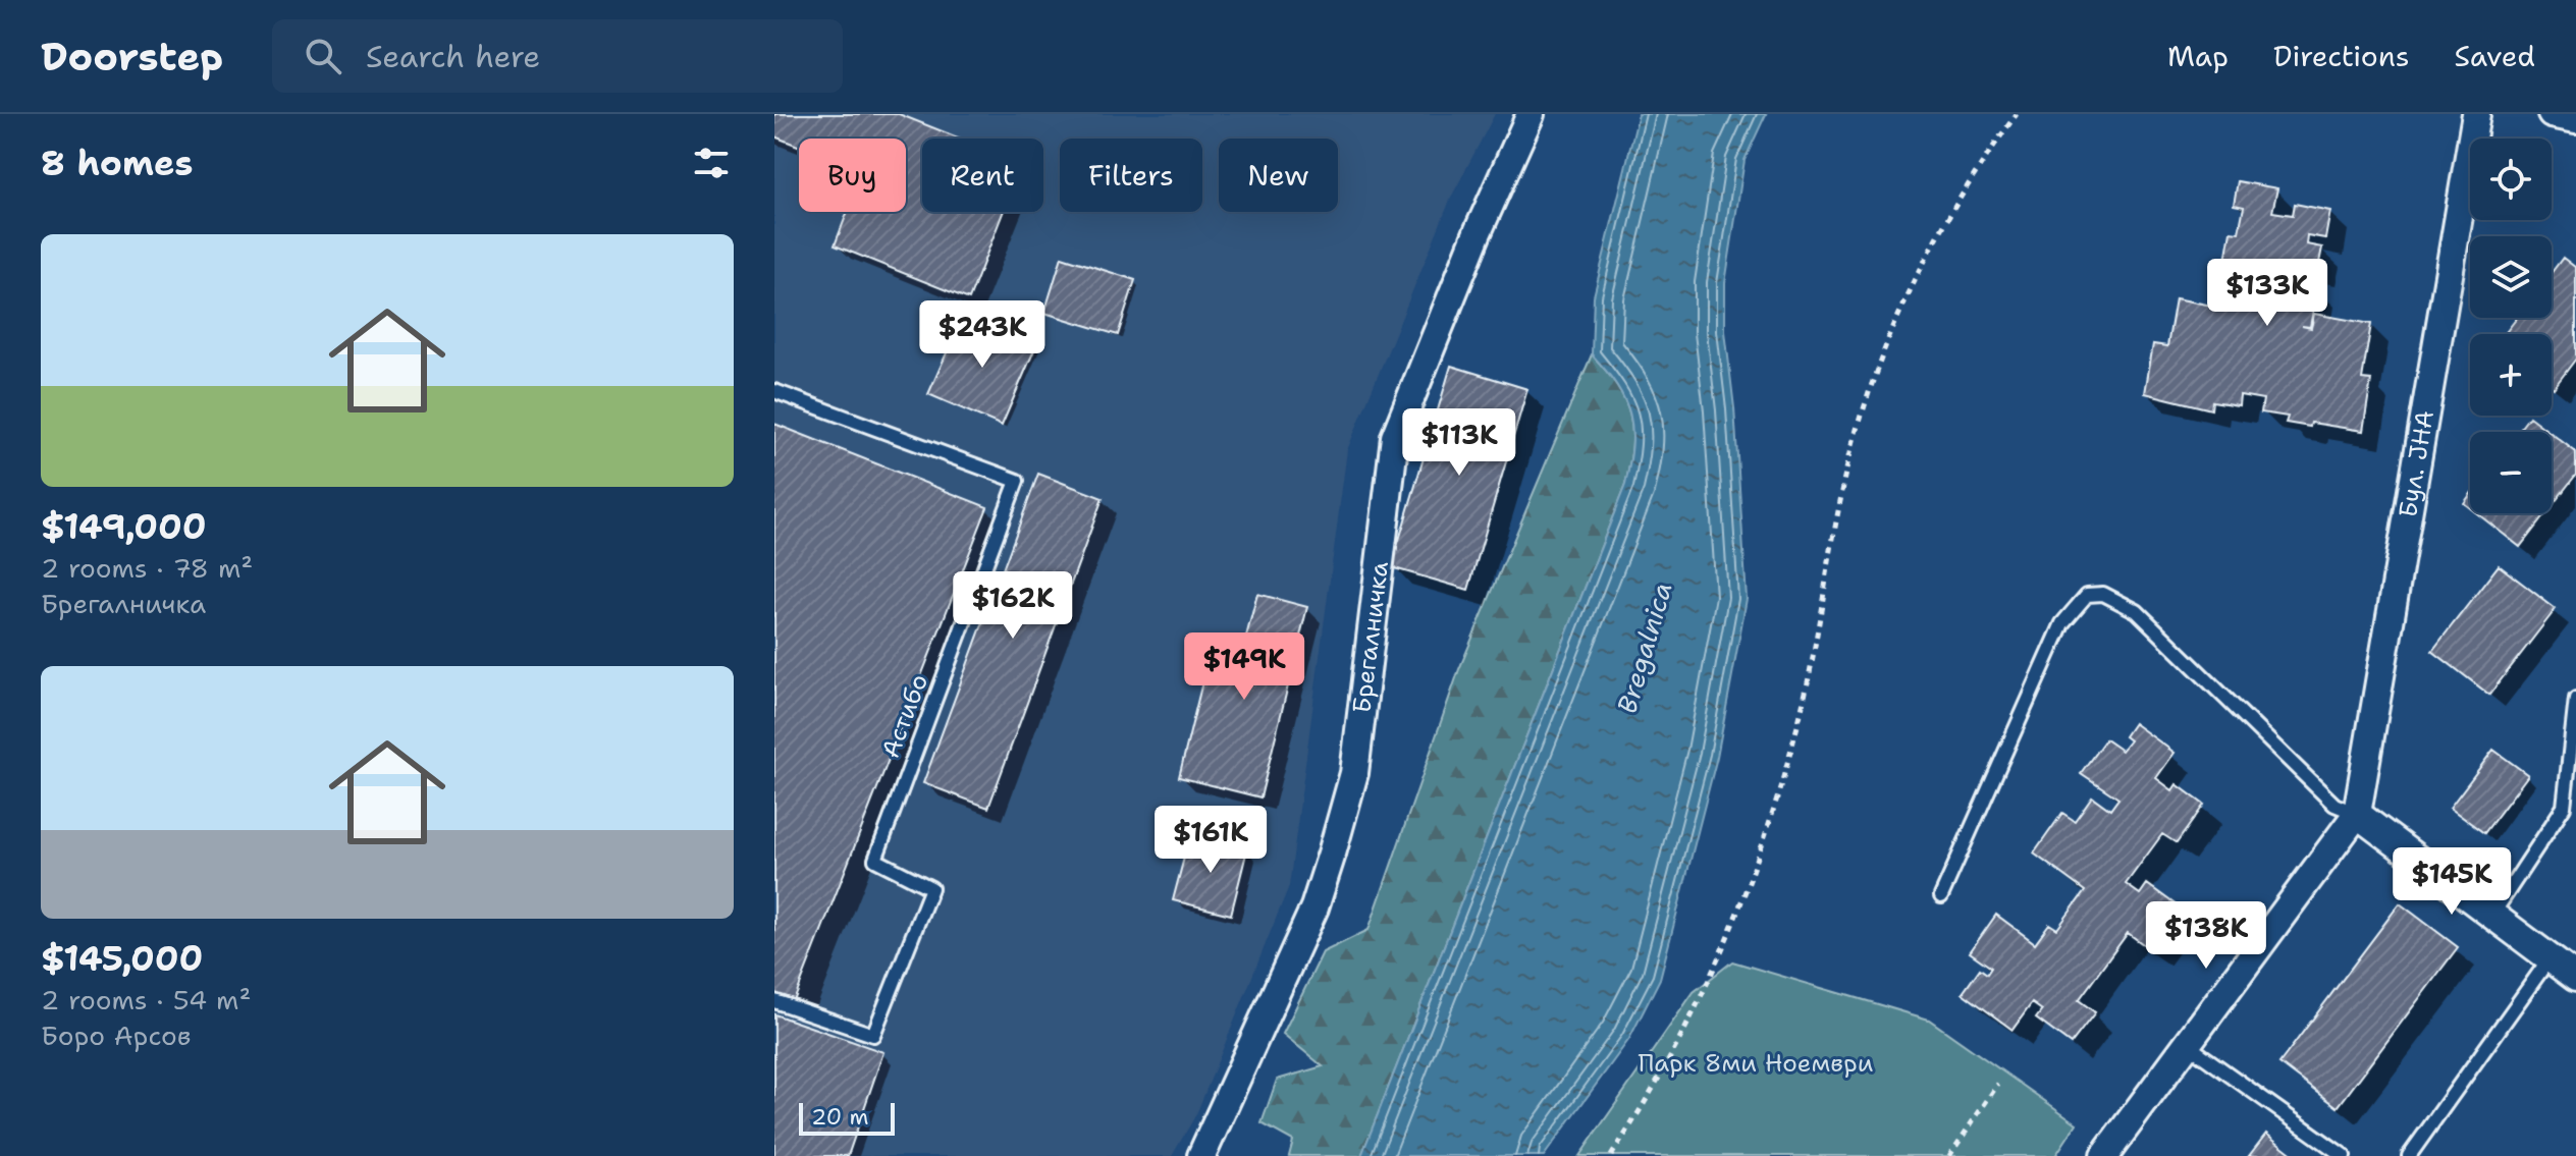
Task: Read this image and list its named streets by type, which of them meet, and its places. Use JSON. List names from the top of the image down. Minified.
{"streets":{"street":["Бул. ЈНА","Брегалничка"],"lane":["Астибо"]},"water":["Bregalnica"],"parks":["Парк 8ми Ноември"],"scale_bar":"20 m","page":{"header":"Doorstep","search":"Search here","nav":["Map","Directions","Saved"],"heading":"8 homes","map_buttons":["+","−"],"chip":["Buy","Rent","Filters","New"],"list":[{"name":"$149,000","note":"2 rooms · 78 m² · Брегалничка"},{"name":"$145,000","note":"2 rooms · 54 m² · Боро Арсов"}],"price":["$133K","$243K","$113K","$162K","$149K","$161K","$145K","$138K"],"scale":"20 m"}}
